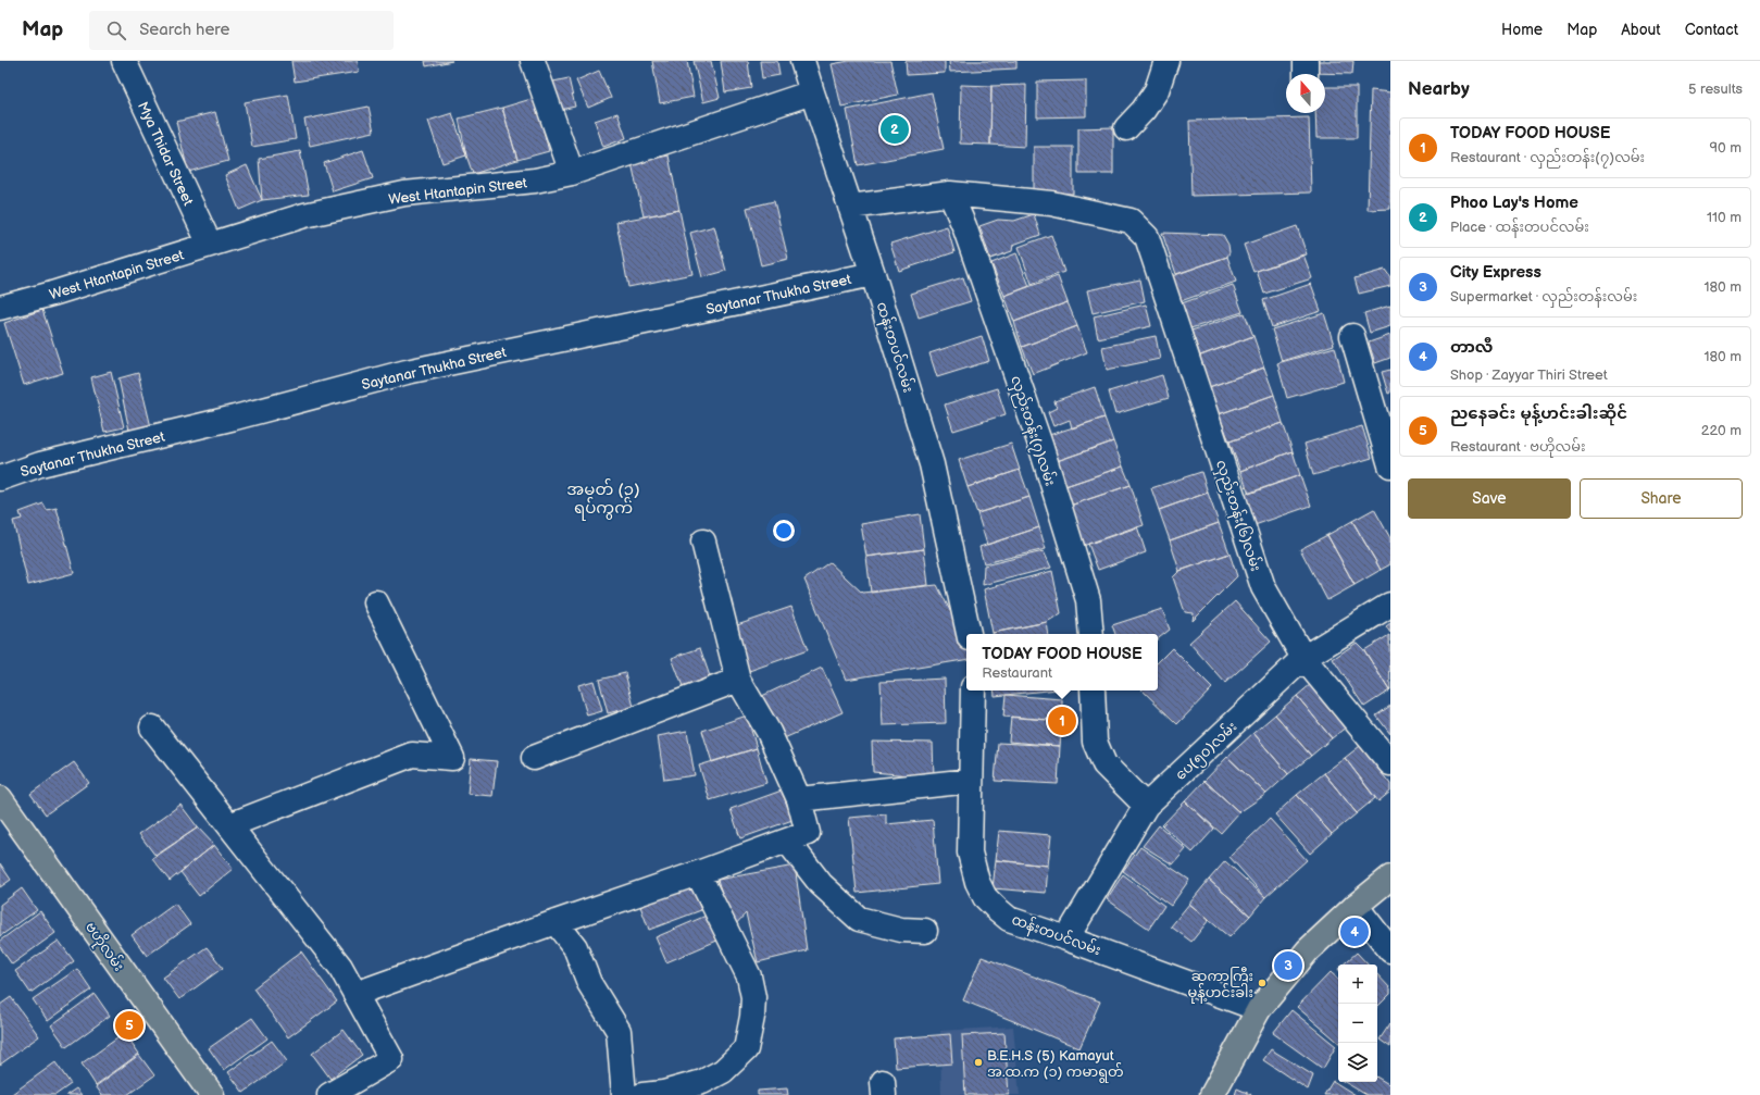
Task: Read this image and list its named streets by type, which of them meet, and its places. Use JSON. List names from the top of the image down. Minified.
{"streets":{"main road":["ဗဟိုလမ်း"],"street":["Mya Thidar Street","West Htantapin Street","Saytanar Thukha Street","ထန်းတပင်လမ်း","လှည်းတန်း(၇)လမ်း","လှည်းတန်း(၆)လမ်း","ပေ(၅၀)လမ်း"]},"crossings":[["Mya Thidar Street","West Htantapin Street"],["West Htantapin Street","ထန်းတပင်လမ်း"],["Saytanar Thukha Street","ထန်းတပင်လမ်း"],["ထန်းတပင်လမ်း","ပေ(၅၀)လမ်း"],["လှည်းတန်း(၇)လမ်း","လှည်းတန်း(၆)လမ်း"],["လှည်းတန်း(၆)လမ်း","ပေ(၅၀)လမ်း"]],"districts":["အမှတ် (၃) ရပ်ကွက်"],"places":["ဆကာကြီး မုန့်ဟင်းခါး","B.E.H.S (5) Kamayut အ.ထ.က (၁) ကမာရွတ်"],"north":"top","page":{"header":"Map","search":"Search here","nav":["Home","Map","About","Contact"],"heading":["Nearby","5 results"],"pins":["2","1","4","3","5"],"list":[{"mark":"1","name":"TODAY FOOD HOUSE","note":"Restaurant · လှည်းတန်း(၇)လမ်း","value":"90 m"},{"mark":"2","name":"Phoo Lay's Home","note":"Place · ထန်းတပင်လမ်း","value":"110 m"},{"mark":"3","name":"City Express","note":"Supermarket · လှည်းတန်းလမ်း","value":"180 m"},{"mark":"4","name":"တာလီ","note":"Shop · Zayyar Thiri Street","value":"180 m"},{"mark":"5","name":"ညနေခင်း မုန့်ဟင်းခါးဆိုင်","note":"Restaurant · ဗဟိုလမ်း","value":"220 m"}],"buttons":["Save","Share"],"popup":["TODAY FOOD HOUSE","Restaurant"],"map_buttons":["+","−"]}}
